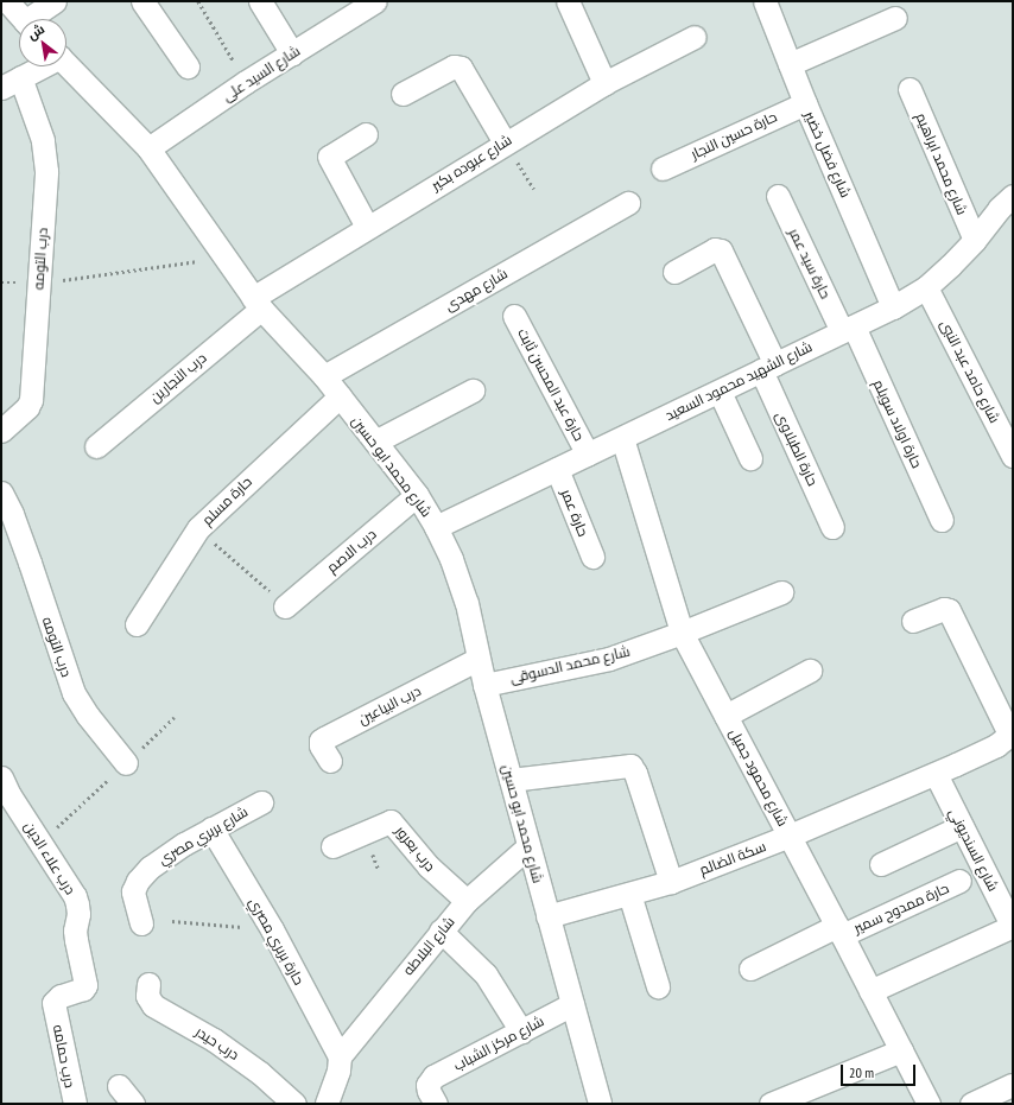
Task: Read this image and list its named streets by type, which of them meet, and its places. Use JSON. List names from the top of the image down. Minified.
{"streets":{"street":["شارع السيد على","حارة حسين النجار","شارع فضل خضير","شارع عبوده بكير","شارع محمد ابراهيم","درب التومه","حارة سيد عمر","شارع مهدى","شارع حامد عبد النبى","درب النجارين","شارع الشهيد محمود السعيد","حارة عبد المحسن ثابت","حارة اولاد سويلم","حارة الطبلاوى","شارع محمد ابو حسين","حارة مسلم","حارة عمر","درب الاصم","شارع محمد الدسوقى","درب البياعين","شارع محمود جميل","شارع بربري مصري","درب بعرور","شارع السنديوني","درب علاء الدين","سكة الضالم","حارة ممدوح سمير","حارة بربري مصري","شارع البلاطه","درب حيدر","شارع مركز الشباب","درب حمامه"]},"crossings":[["شارع السيد على","شارع محمد ابو حسين"],["حارة حسين النجار","شارع فضل خضير"],["شارع فضل خضير","شارع الشهيد محمود السعيد"],["شارع عبوده بكير","درب النجارين"],["شارع عبوده بكير","شارع محمد ابو حسين"],["شارع محمد ابراهيم","شارع الشهيد محمود السعيد"],["حارة سيد عمر","شارع الشهيد محمود السعيد"],["حارة سيد عمر","حارة اولاد سويلم"],["شارع مهدى","شارع محمد ابو حسين"],["شارع حامد عبد النبى","شارع الشهيد محمود السعيد"],["درب النجارين","شارع محمد ابو حسين"],["شارع الشهيد محمود السعيد","حارة عبد المحسن ثابت"],["شارع الشهيد محمود السعيد","حارة اولاد سويلم"],["شارع الشهيد محمود السعيد","حارة الطبلاوى"],["شارع الشهيد محمود السعيد","شارع محمد ابو حسين"],["شارع الشهيد محمود السعيد","حارة عمر"],["شارع الشهيد محمود السعيد","شارع محمود جميل"],["شارع محمد ابو حسين","حارة مسلم"],["شارع محمد ابو حسين","درب الاصم"],["شارع محمد ابو حسين","شارع محمد الدسوقى"],["شارع محمد ابو حسين","درب البياعين"],["شارع محمد ابو حسين","سكة الضالم"],["شارع محمد ابو حسين","شارع البلاطه"],["شارع محمد ابو حسين","شارع مركز الشباب"],["شارع محمد الدسوقى","شارع محمود جميل"],["شارع محمود جميل","سكة الضالم"],["شارع محمود جميل","حارة ممدوح سمير"],["شارع بربري مصري","حارة بربري مصري"],["درب بعرور","شارع البلاطه"],["شارع السنديوني","سكة الضالم"],["درب علاء الدين","درب حمامه"],["حارة بربري مصري","شارع البلاطه"]],"scale_bar":"20 m","north":"top left"}
